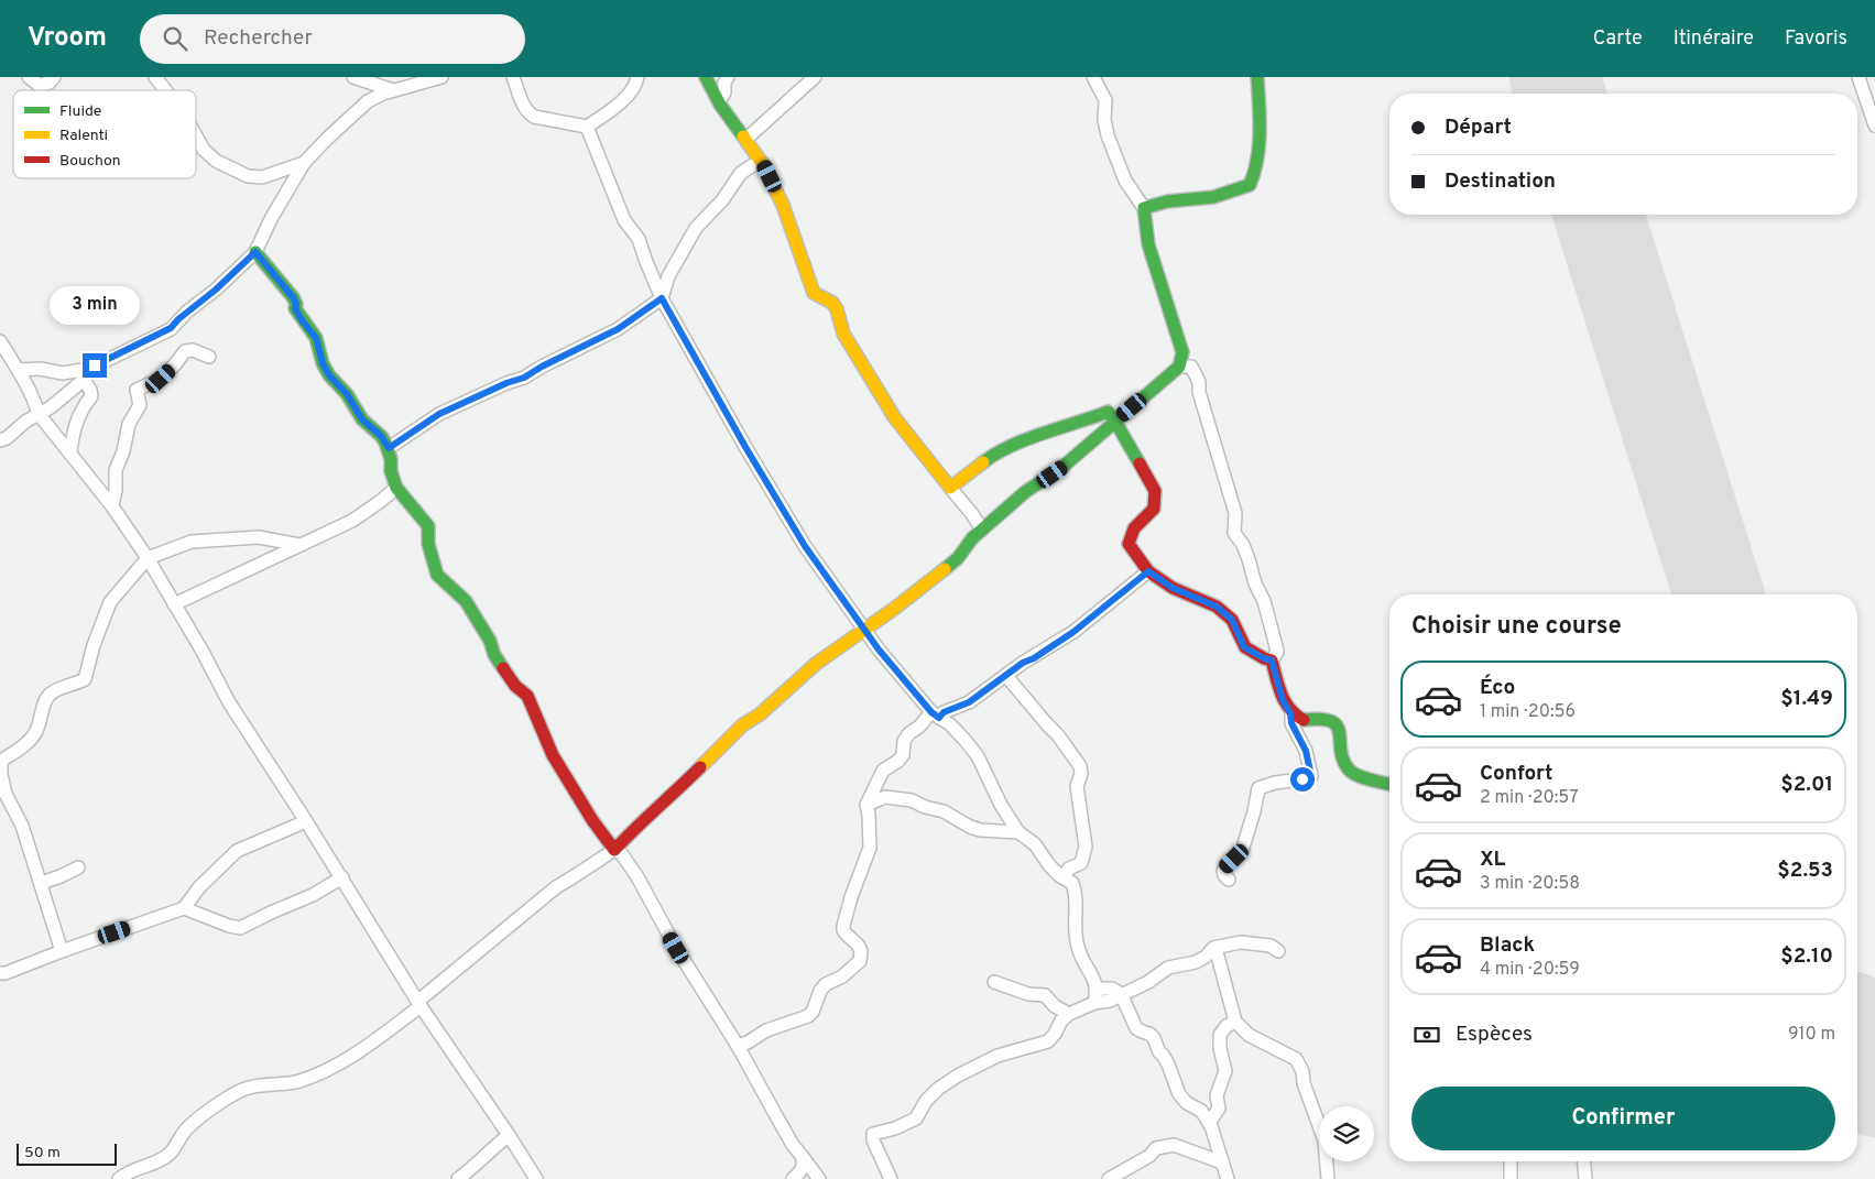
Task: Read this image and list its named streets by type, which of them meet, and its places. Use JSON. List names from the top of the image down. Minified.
{"legend":["Fluide","Ralenti","Bouchon"],"scale_bar":"50 m","page":{"header":"Vroom","search":"Rechercher","nav":["Carte","Itinéraire","Favoris"],"banner":["Départ","Destination"],"bubble":"3 min","heading":"Choisir une course","list":[{"name":"Éco","note":"1 min · 20:56","value":"$1.49"},{"name":"Confort","note":"2 min · 20:57","value":"$2.01"},{"name":"XL","note":"3 min · 20:58","value":"$2.53"},{"name":"Black","note":"4 min · 20:59","value":"$2.10"}],"pay":["Espèces","910 m"],"buttons":"Confirmer","scale":"50 m"}}
